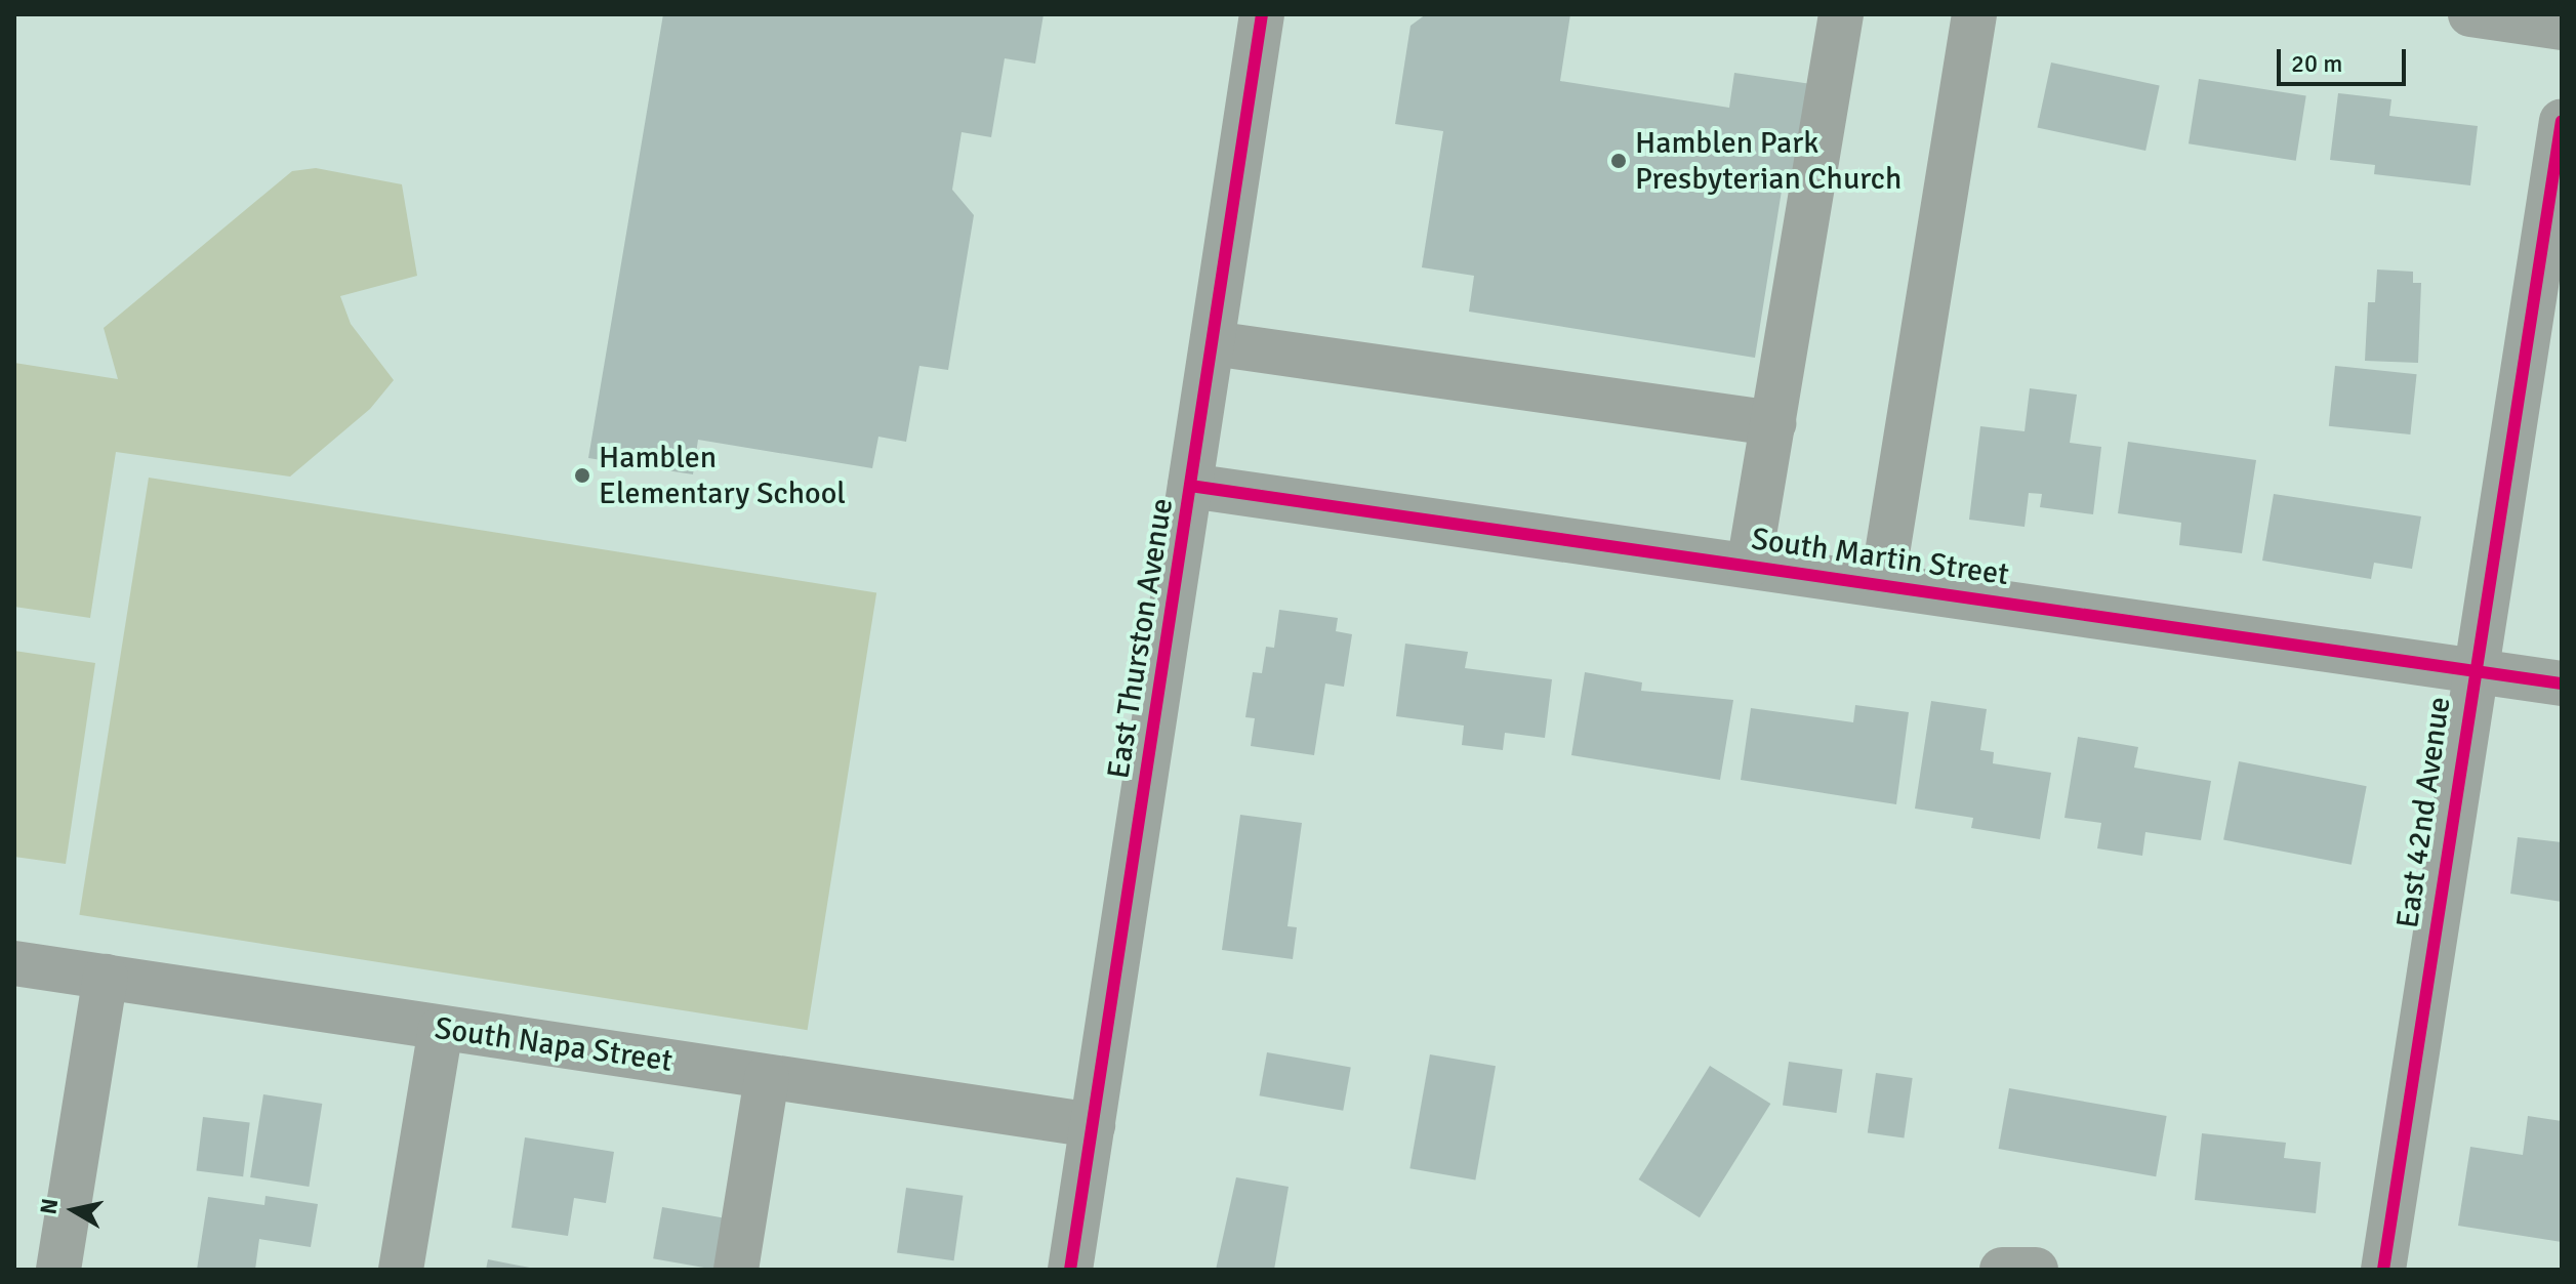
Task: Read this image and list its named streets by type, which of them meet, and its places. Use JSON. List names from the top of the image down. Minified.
{"streets":{"street":["South Martin Street","East Thurston Avenue","East 42nd Avenue","South Napa Street"]},"crossings":[["South Martin Street","East Thurston Avenue"],["South Martin Street","East 42nd Avenue"],["East Thurston Avenue","South Napa Street"]],"places":["Hamblen Park Presbyterian Church","Hamblen Elementary School"],"scale_bar":"20 m","north":"left"}
